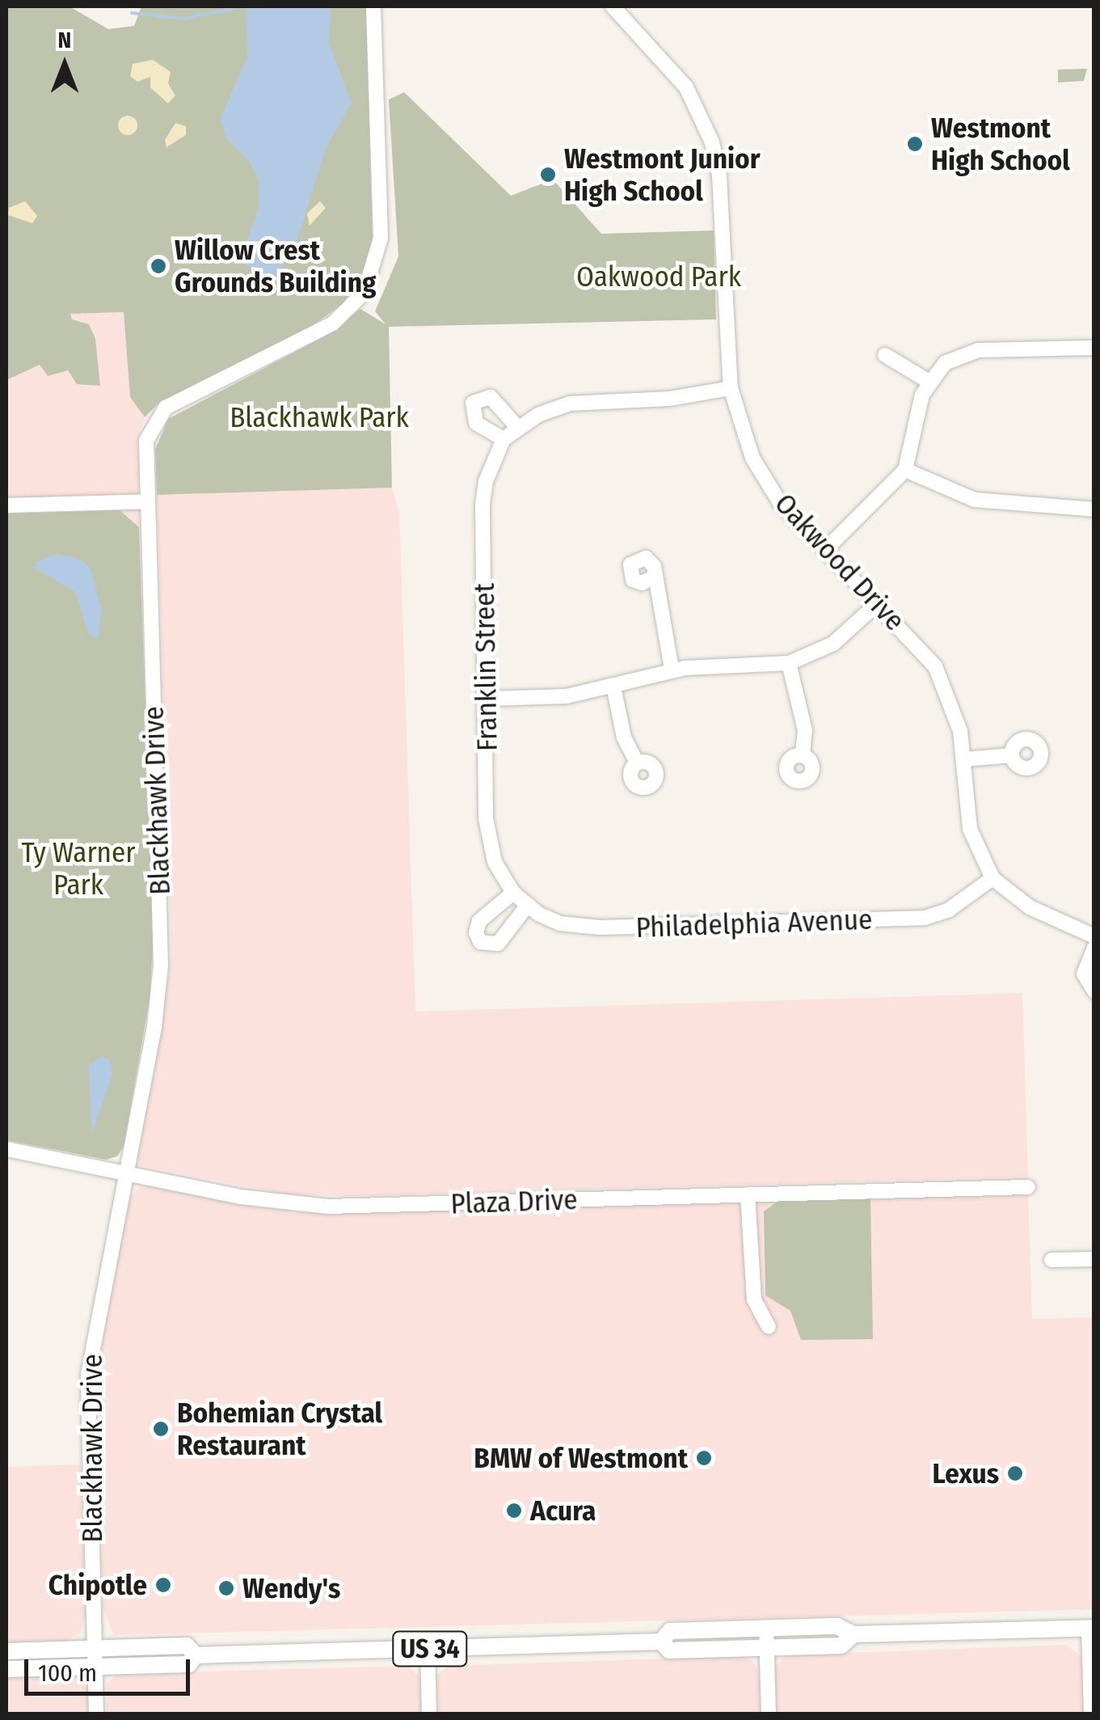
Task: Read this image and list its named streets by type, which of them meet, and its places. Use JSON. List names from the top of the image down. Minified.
{"streets":{"main road":["US 34"],"street":["Oakwood Drive","Franklin Street","Blackhawk Drive","Philadelphia Avenue","Plaza Drive"]},"crossings":[["Oakwood Drive","Philadelphia Avenue"],["Franklin Street","Philadelphia Avenue"],["Blackhawk Drive","Plaza Drive"],["Blackhawk Drive","US 34"]],"parks":["Oakwood Park","Blackhawk Park","Ty Warner Park"],"places":["Westmont High School","Westmont Junior High School","Willow Crest Grounds Building","Bohemian Crystal Restaurant","BMW of Westmont","Lexus","Acura","Chipotle","Wendy's"],"scale_bar":"100 m","north":"top"}
